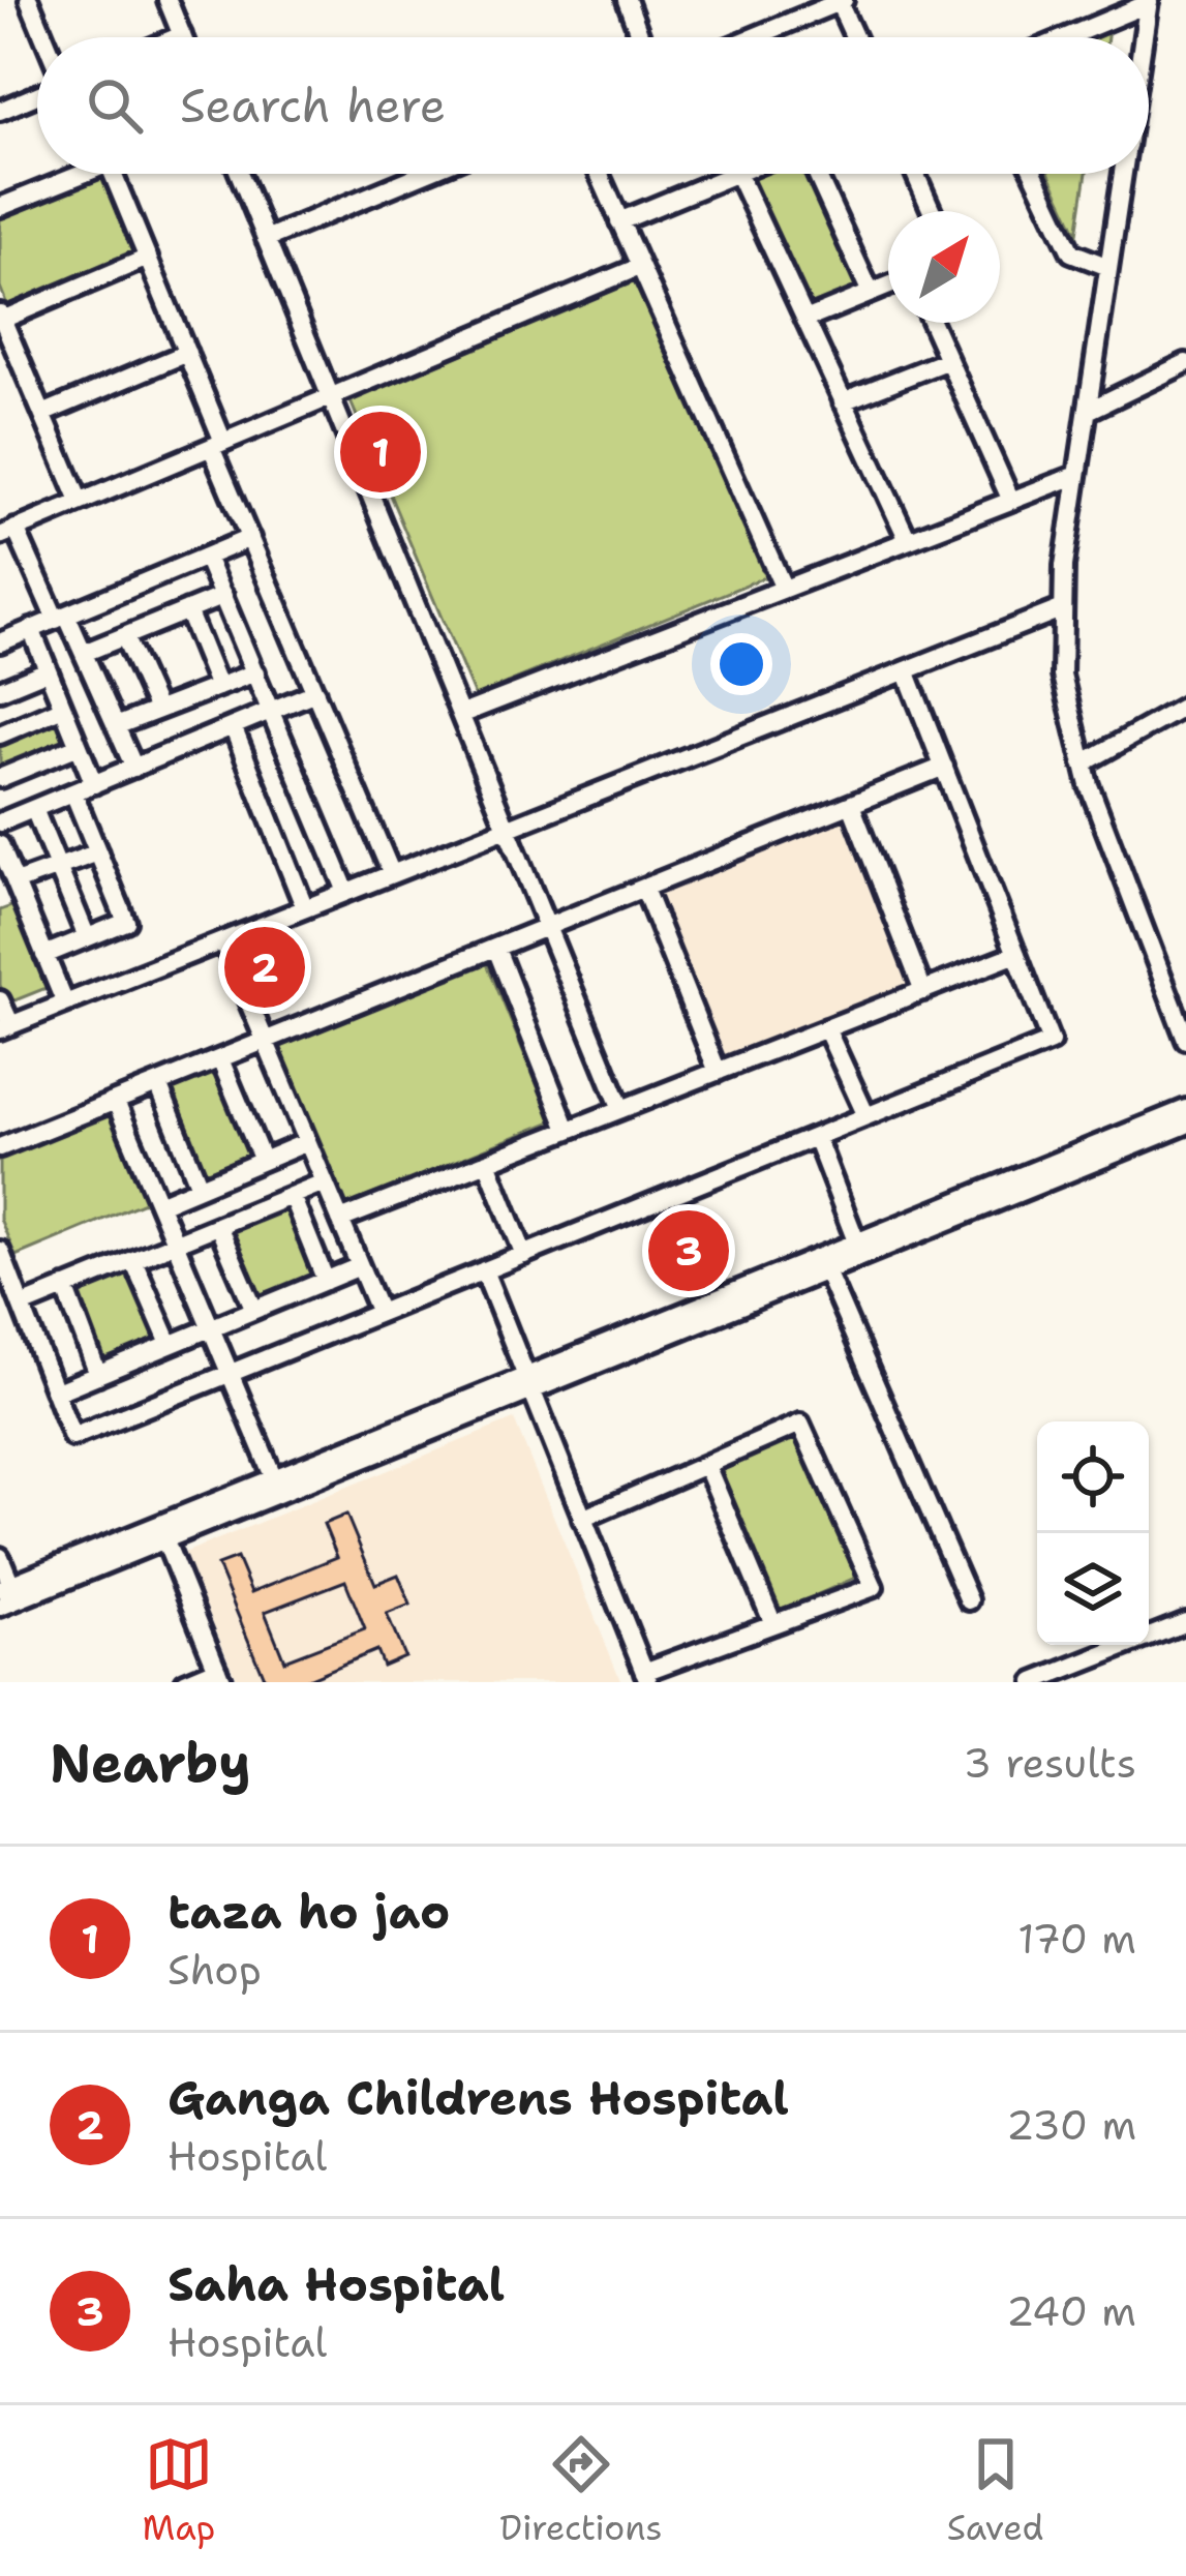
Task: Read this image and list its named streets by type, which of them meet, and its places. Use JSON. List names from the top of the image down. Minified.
{"north":"top right","page":{"search":"Search here","pins":["1","2","3"],"heading":["Nearby","3 results"],"list":[{"mark":"1","name":"taza ho jao","note":"Shop","value":"170 m"},{"mark":"2","name":"Ganga Childrens Hospital","note":"Hospital","value":"230 m"},{"mark":"3","name":"Saha Hospital","note":"Hospital","value":"240 m"}],"nav":["Map","Directions","Saved"]}}
